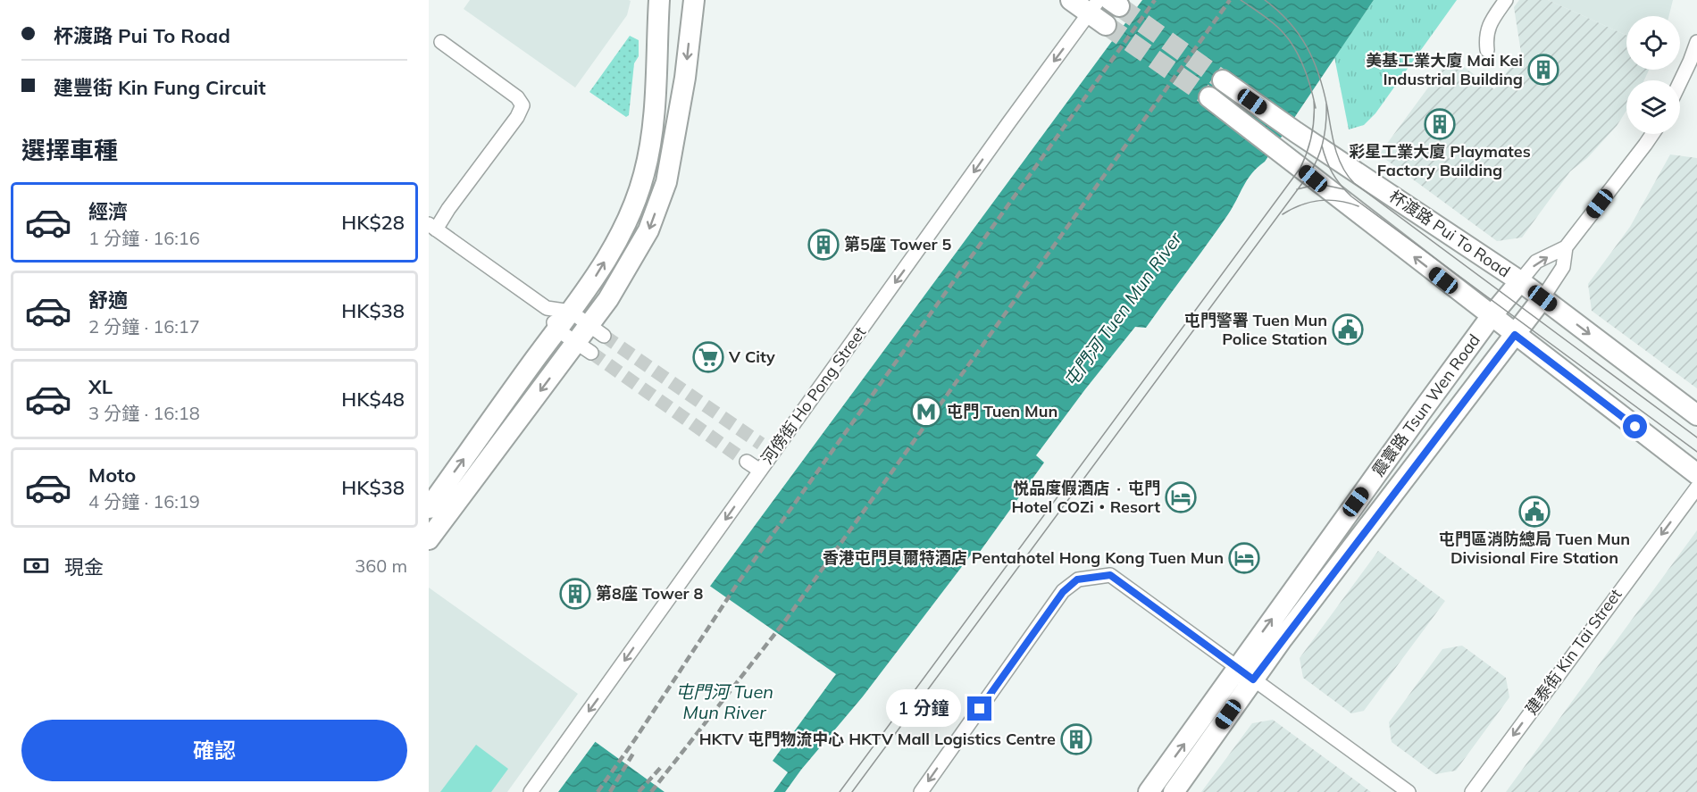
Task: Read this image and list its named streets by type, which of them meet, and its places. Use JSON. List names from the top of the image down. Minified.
{"streets":{"main road":["杯渡路 Pui To Road","震寰路 Tsun Wen Road"],"street":["河傍街 Ho Pong Street","建泰街 Kin Tai Street"]},"crossings":[["杯渡路 Pui To Road","震寰路 Tsun Wen Road"]],"one_way":["河傍街 Ho Pong Street","建泰街 Kin Tai Street"],"water":["屯門河 Tuen Mun River"],"places":{"building":["美基工業大廈 Mai Kei Industrial Building","彩星工業大廈 Playmates Factory Building","第5座 Tower 5","第8座 Tower 8","HKTV 屯門物流中心 HKTV Mall Logistics Centre"],"public building":["屯門警署 Tuen Mun Police Station","屯門區消防總局 Tuen Mun Divisional Fire Station"],"supermarket":["V City"],"metro station":["屯門 Tuen Mun"],"hotel":["悦品度假酒店 ∙ 屯門 Hotel COZi‧Resort","香港屯門貝爾特酒店 Pentahotel Hong Kong Tuen Mun"]},"page":{"banner":["杯渡路 Pui To Road","建豐街 Kin Fung Circuit"],"heading":"選擇車種","list":[{"name":"經濟","note":"1 分鐘 · 16:16","value":"HK$28"},{"name":"舒適","note":"2 分鐘 · 16:17","value":"HK$38"},{"name":"XL","note":"3 分鐘 · 16:18","value":"HK$48"},{"name":"Moto","note":"4 分鐘 · 16:19","value":"HK$38"}],"pay":["現金","360 m"],"bubble":"1 分鐘","buttons":"確認"}}
